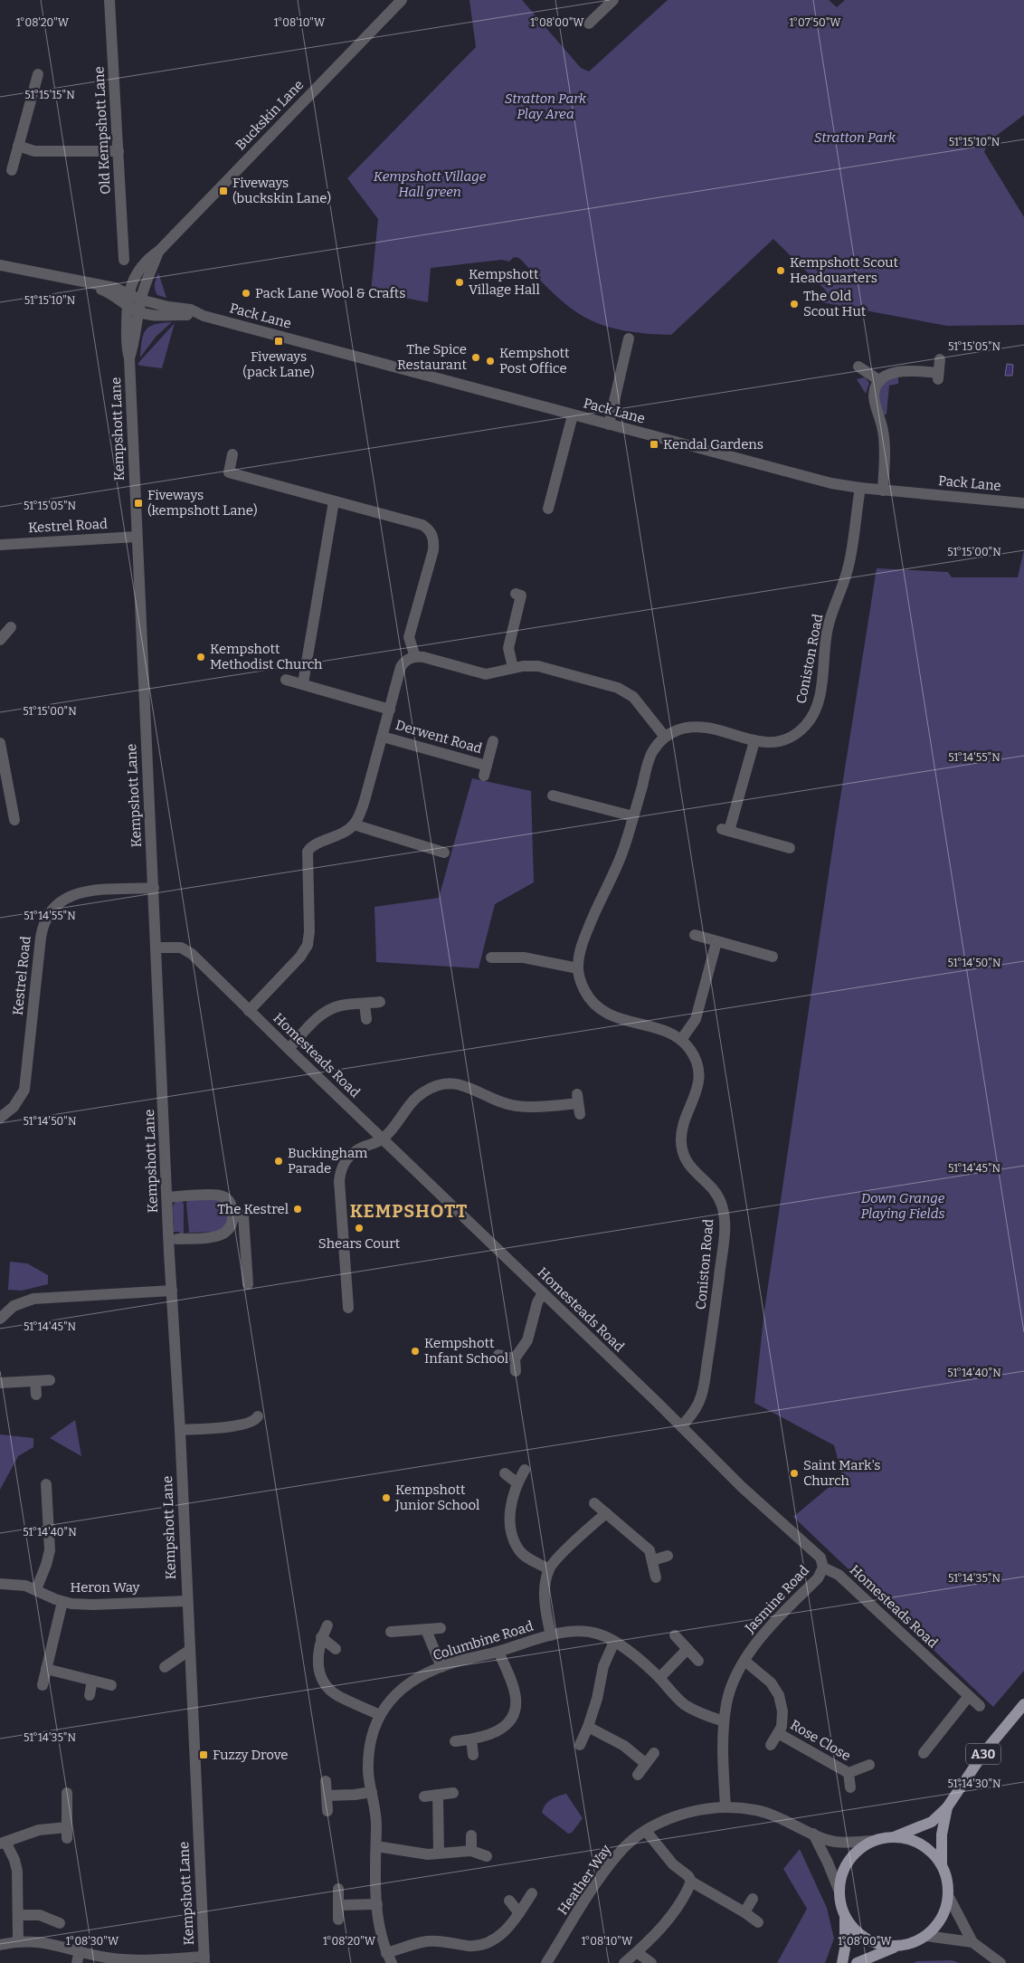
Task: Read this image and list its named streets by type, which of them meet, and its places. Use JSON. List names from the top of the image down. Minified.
{"streets":{"main road":["A30"],"street":["Buckskin Lane","Old Kempshott Lane","Pack Lane","Kempshott Lane","Kestrel Road","Coniston Road","Derwent Road","Homesteads Road","Heron Way","Jasmine Road","Columbine Road","Rose Close","Heather Way"]},"crossings":[["Buckskin Lane","Pack Lane"],["Buckskin Lane","Kempshott Lane"],["Pack Lane","Kempshott Lane"],["Pack Lane","Coniston Road"],["Kempshott Lane","Kestrel Road"],["Kempshott Lane","Homesteads Road"],["Kempshott Lane","Heron Way"],["Coniston Road","Homesteads Road"],["Homesteads Road","Jasmine Road"],["Jasmine Road","Columbine Road"],["Jasmine Road","Rose Close"],["Jasmine Road","Heather Way"],["A30","Heather Way"]],"districts":["KEMPSHOTT"],"parks":["Stratton Park Play Area","Stratton Park","Kempshott Village Hall green","Down Grange Playing Fields"],"places":{"transit":["Fiveways (buckskin Lane)","Fiveways (pack Lane)","Kendal Gardens","Fiveways (kempshott Lane)","Fuzzy Drove"],"other":["Kempshott Scout Headquarters","Kempshott Village Hall","Pack Lane Wool & Crafts","The Old Scout Hut","The Spice Restaurant","Kempshott Post Office","Kempshott Methodist Church","Buckingham Parade","The Kestrel","Shears Court","Kempshott Infant School","Saint Mark's Church","Kempshott Junior School"]},"coordinates":["1°07'50\"W","1°08'20\"W","1°08'10\"W","1°08'00\"W","51°15'15\"N","51°15'10\"N","51°15'05\"N","51°15'00\"N","51°14'55\"N","51°14'50\"N","51°14'45\"N","51°14'40\"N","51°14'35\"N","51°14'30\"N","1°08'30\"W"]}
